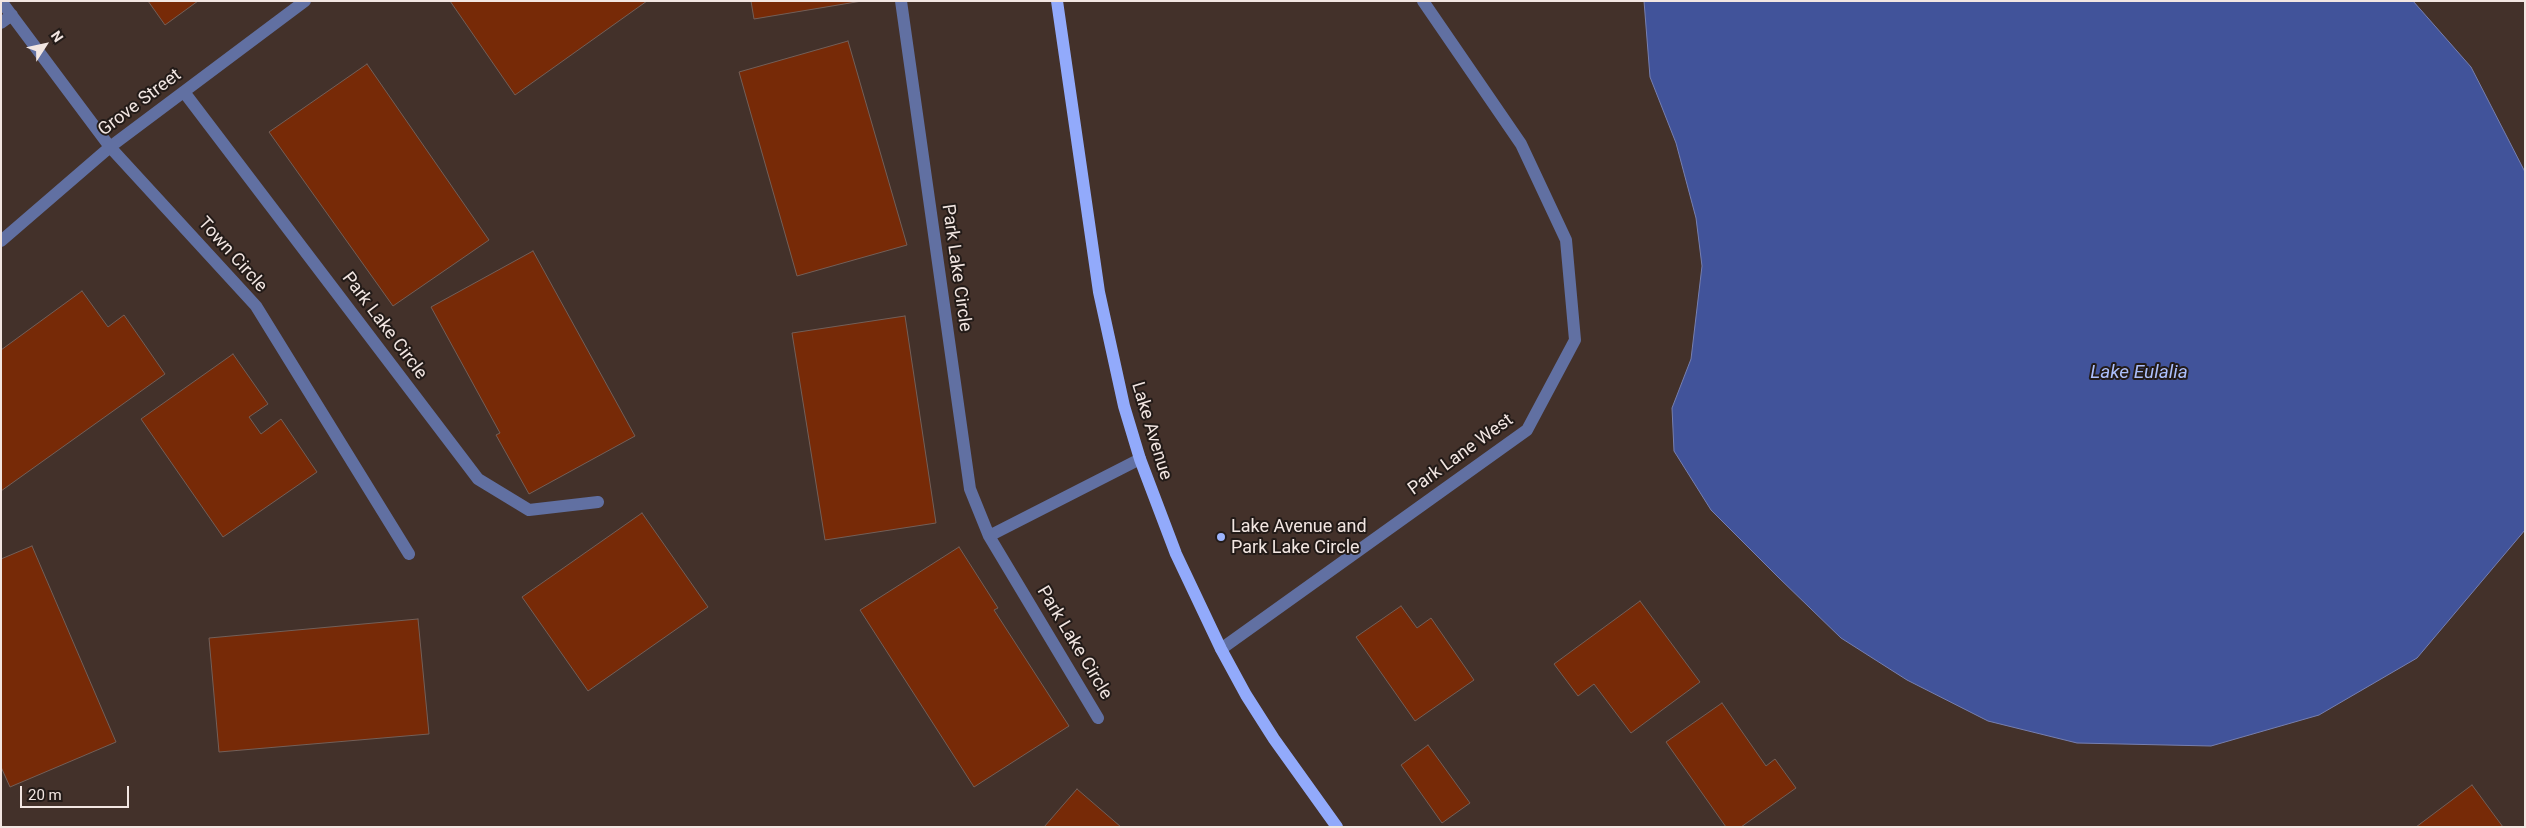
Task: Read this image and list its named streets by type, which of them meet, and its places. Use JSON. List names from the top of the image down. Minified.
{"streets":{"main road":["Lake Avenue"],"street":["Grove Street","Town Circle","Park Lake Circle","Park Lane West"]},"crossings":[["Grove Street","Town Circle"],["Grove Street","Park Lake Circle"],["Lake Avenue","Park Lane West"]],"water":["Lake Eulalia"],"places":["Lake Avenue and Park Lake Circle"],"scale_bar":"20 m","north":"top right"}
